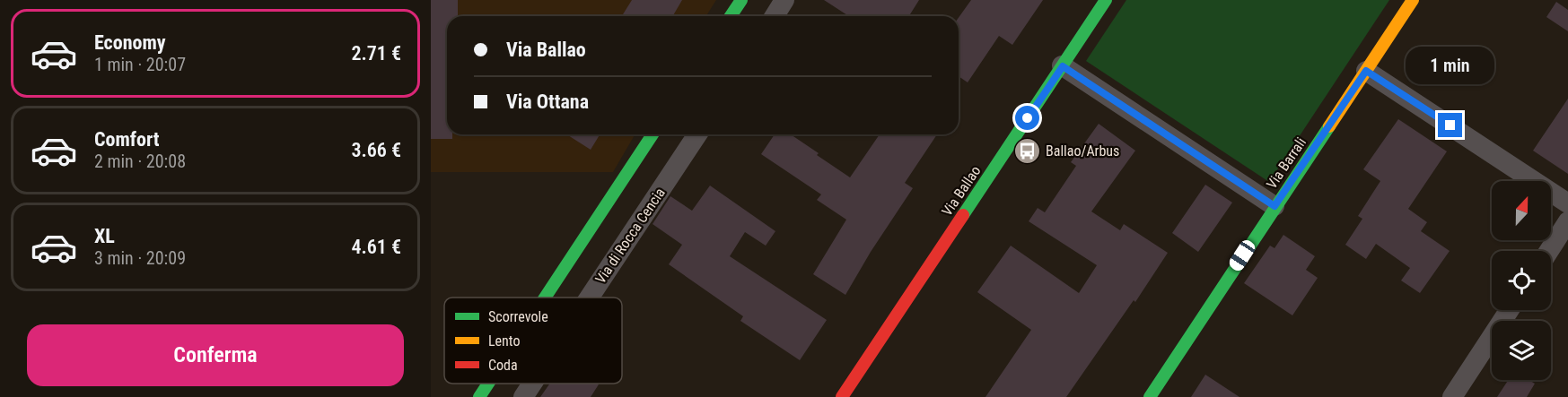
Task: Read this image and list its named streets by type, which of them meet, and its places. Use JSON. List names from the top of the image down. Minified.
{"streets":{"street":["Via Barrali","Via Ballao","Via di Rocca Cencia"]},"places":{"bus stop":["Ballao/Arbus"]},"legend":["Scorrevole","Lento","Coda"],"north":"top","page":{"list":[{"name":"Economy","note":"1 min · 20:07","value":"2.71 €"},{"name":"Comfort","note":"2 min · 20:08","value":"3.66 €"},{"name":"XL","note":"3 min · 20:09","value":"4.61 €"}],"banner":["Via Ballao","Via Ottana"],"bubble":"1 min","buttons":"Conferma"}}
